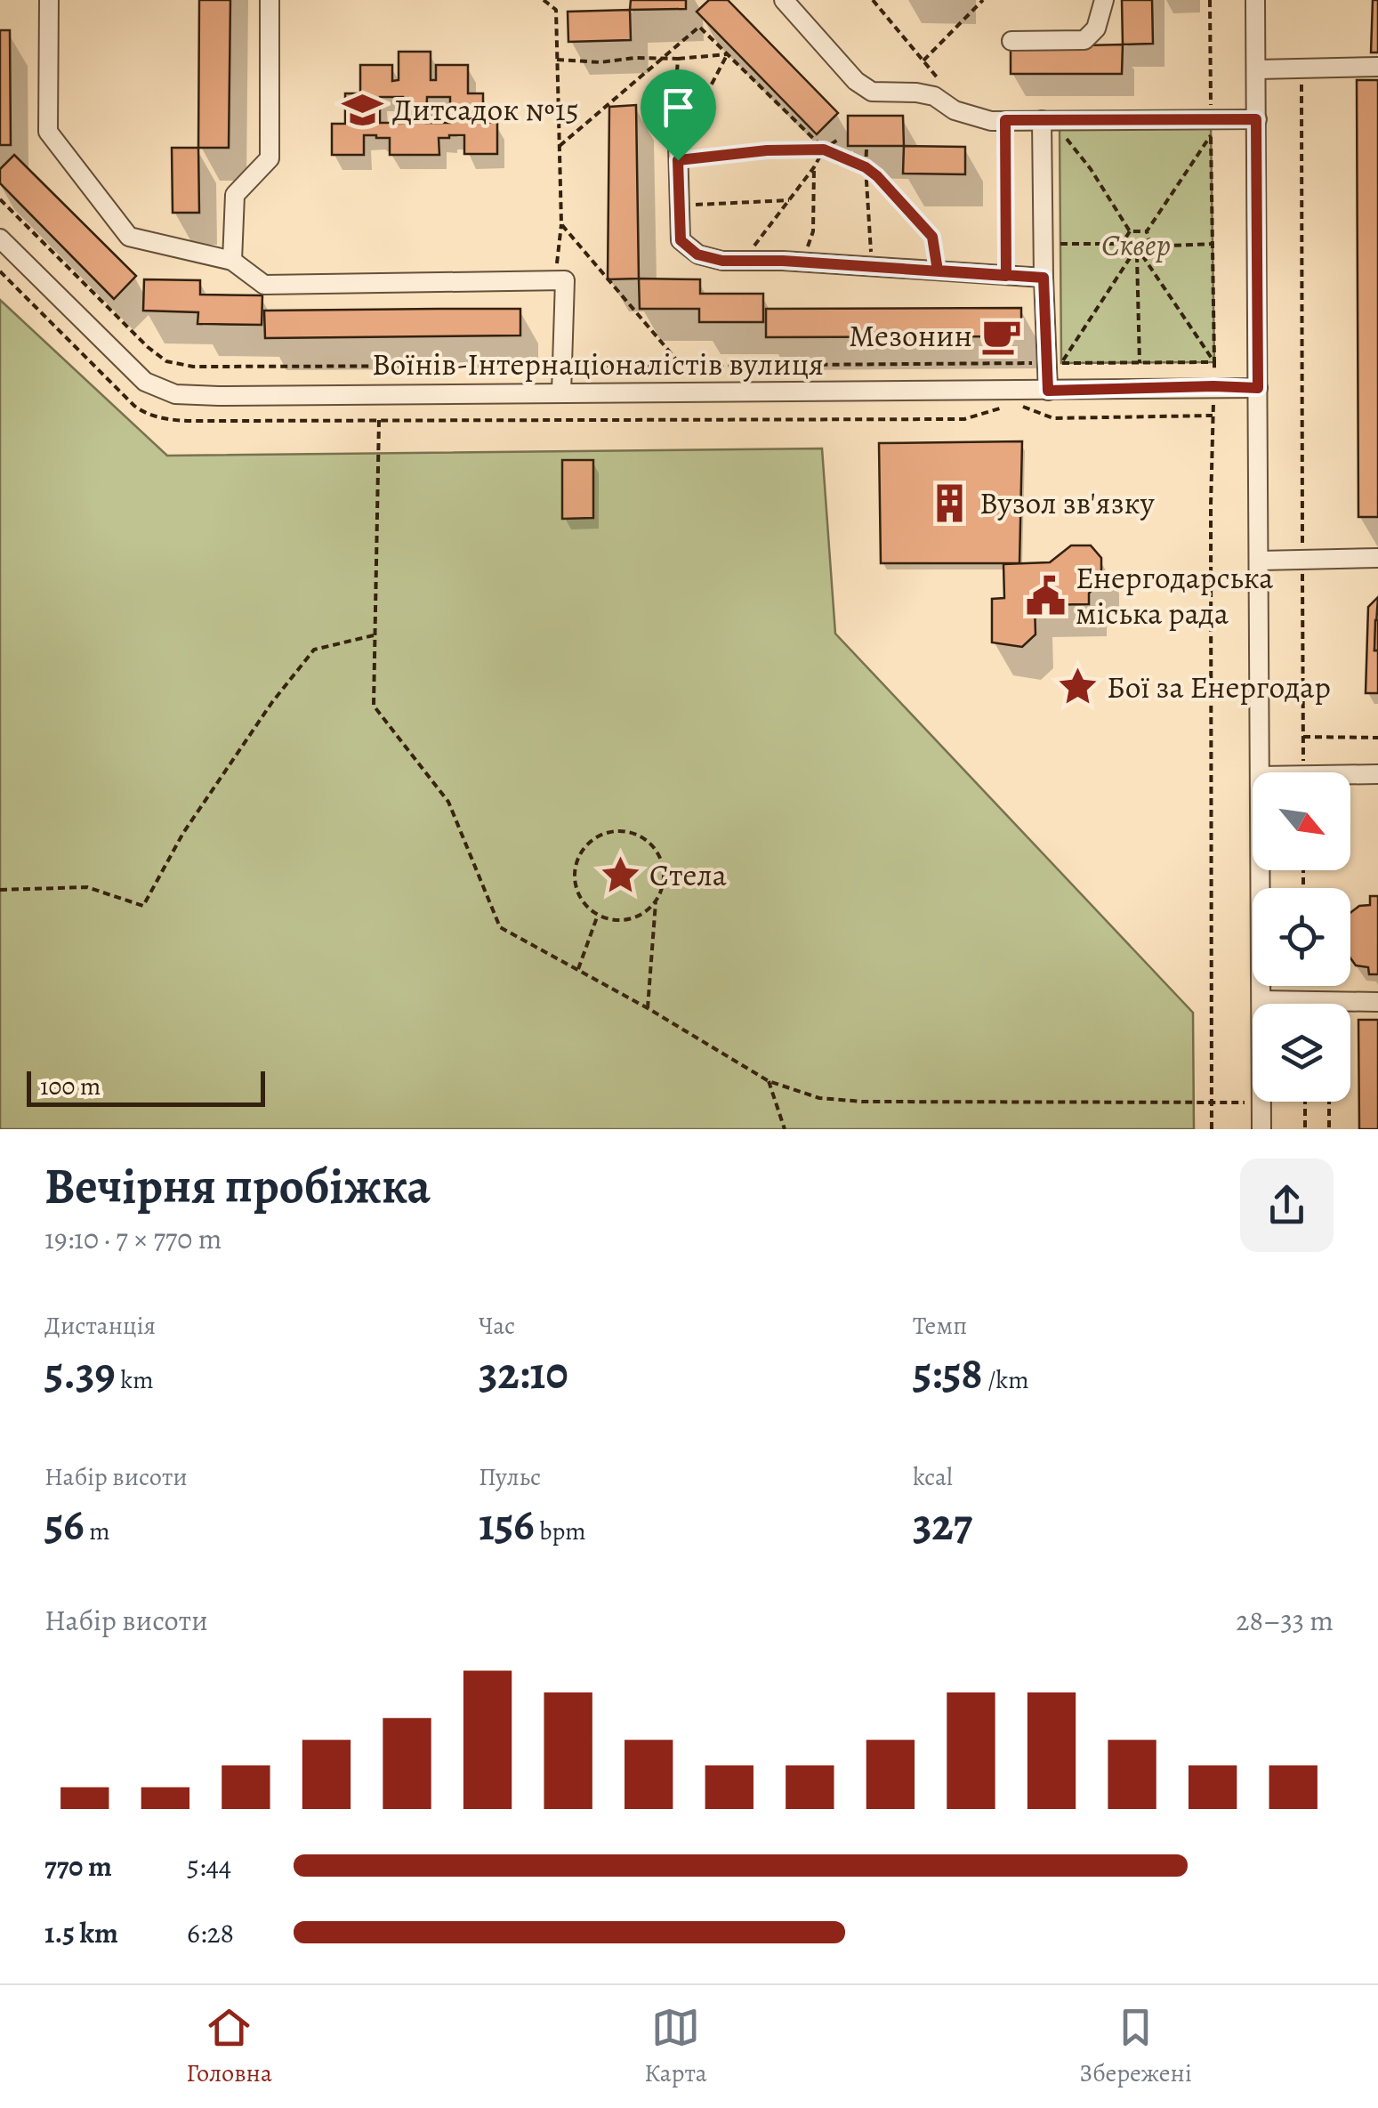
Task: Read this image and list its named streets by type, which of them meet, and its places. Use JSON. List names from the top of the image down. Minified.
{"streets":{"street":["Воїнів-Інтернаціоналістів вулиця"]},"parks":["Сквер"],"places":{"school or university":["Дитсадок №15"],"cafe":["Мезонин"],"building":["Вузол зв'язку"],"public building":["Енергодарська міська рада"],"place":["Бої за Енергодар","Стела"]},"scale_bar":"100 m","north":"bottom right","page":{"scale":"100 m","heading":["Вечірня пробіжка","19:10 · 7 × 770 m"],"stats":[["Дистанція","5.39 km"],["Час","32:10"],["Темп","5:58 /km"],["Набір висоти","56 m"],["Пульс","156 bpm"],["kcal","327"]],"chart":["Набір висоти","28–33 m"],"list":[{"name":"770 m","note":"5:44"},{"name":"1.5 km","note":"6:28"}],"tabs":["Головна","Карта","Збережені"]}}
